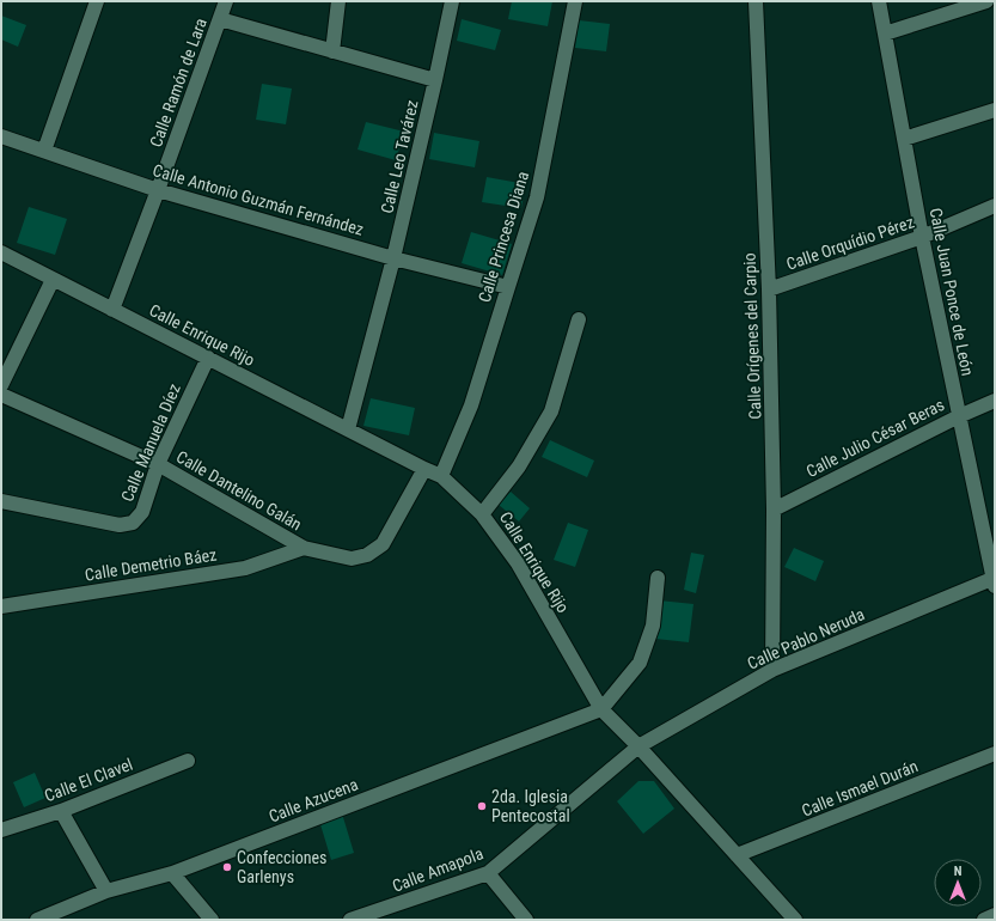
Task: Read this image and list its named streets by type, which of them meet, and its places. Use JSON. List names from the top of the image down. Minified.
{"streets":{"street":["Calle Ramón de Lara","Calle Leo Tavárez","Calle Antonio Guzmán Fernández","Calle Princesa Diana","Calle Orquídio Pérez","Calle Juan Ponce de León","Calle Enrique Rijo","Calle Orígenes del Carpio","Calle Julio César Beras","Calle Manuela Díez","Calle Dantelino Galán","Calle Demetrio Báez","Calle Pablo Neruda","Calle El Clavel","Calle Ismael Durán","Calle Azucena","Calle Amapola"]},"crossings":[["Calle Ramón de Lara","Calle Antonio Guzmán Fernández"],["Calle Ramón de Lara","Calle Enrique Rijo"],["Calle Leo Tavárez","Calle Antonio Guzmán Fernández"],["Calle Leo Tavárez","Calle Enrique Rijo"],["Calle Antonio Guzmán Fernández","Calle Princesa Diana"],["Calle Princesa Diana","Calle Enrique Rijo"],["Calle Orquídio Pérez","Calle Juan Ponce de León"],["Calle Orquídio Pérez","Calle Orígenes del Carpio"],["Calle Juan Ponce de León","Calle Julio César Beras"],["Calle Juan Ponce de León","Calle Pablo Neruda"],["Calle Enrique Rijo","Calle Manuela Díez"],["Calle Enrique Rijo","Calle Dantelino Galán"],["Calle Enrique Rijo","Calle Pablo Neruda"],["Calle Enrique Rijo","Calle Ismael Durán"],["Calle Enrique Rijo","Calle Azucena"],["Calle Enrique Rijo","Calle Amapola"],["Calle Orígenes del Carpio","Calle Julio César Beras"],["Calle Orígenes del Carpio","Calle Pablo Neruda"],["Calle Manuela Díez","Calle Dantelino Galán"],["Calle Dantelino Galán","Calle Demetrio Báez"],["Calle Pablo Neruda","Calle Amapola"]],"places":["2da. Iglesia Pentecostal","Confecciones Garlenys"],"north":"top"}
